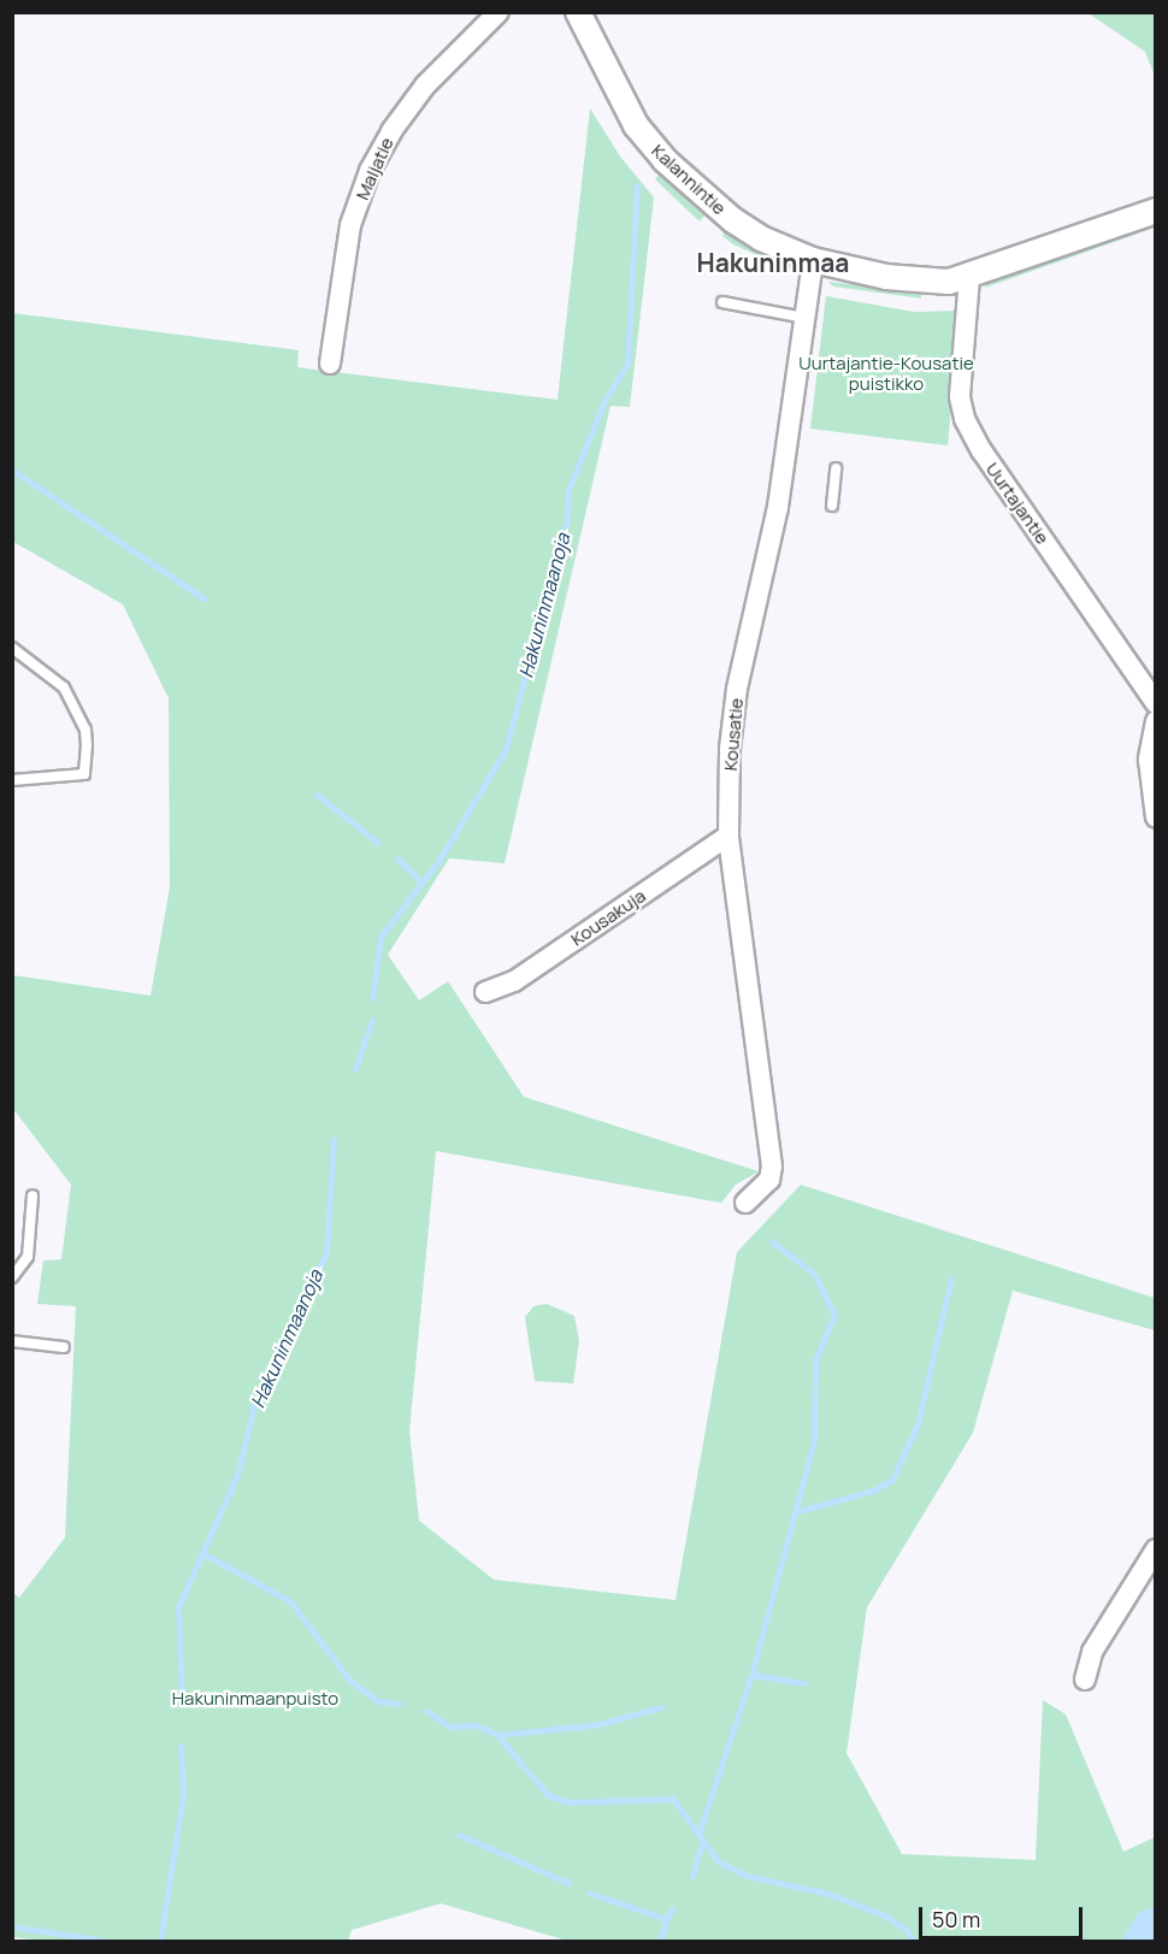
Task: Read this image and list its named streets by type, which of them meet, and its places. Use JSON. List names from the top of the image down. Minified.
{"streets":{"street":["Maljatie","Kalannintie","Uurtajantie","Kousatie","Kousakuja"]},"crossings":[["Kalannintie","Uurtajantie"],["Kalannintie","Kousatie"],["Kousatie","Kousakuja"]],"districts":["Hakuninmaa"],"water":["Hakuninmaanoja"],"parks":["Uurtajantie-Kousatie puistikko","Hakuninmaanpuisto"],"scale_bar":"50 m"}
